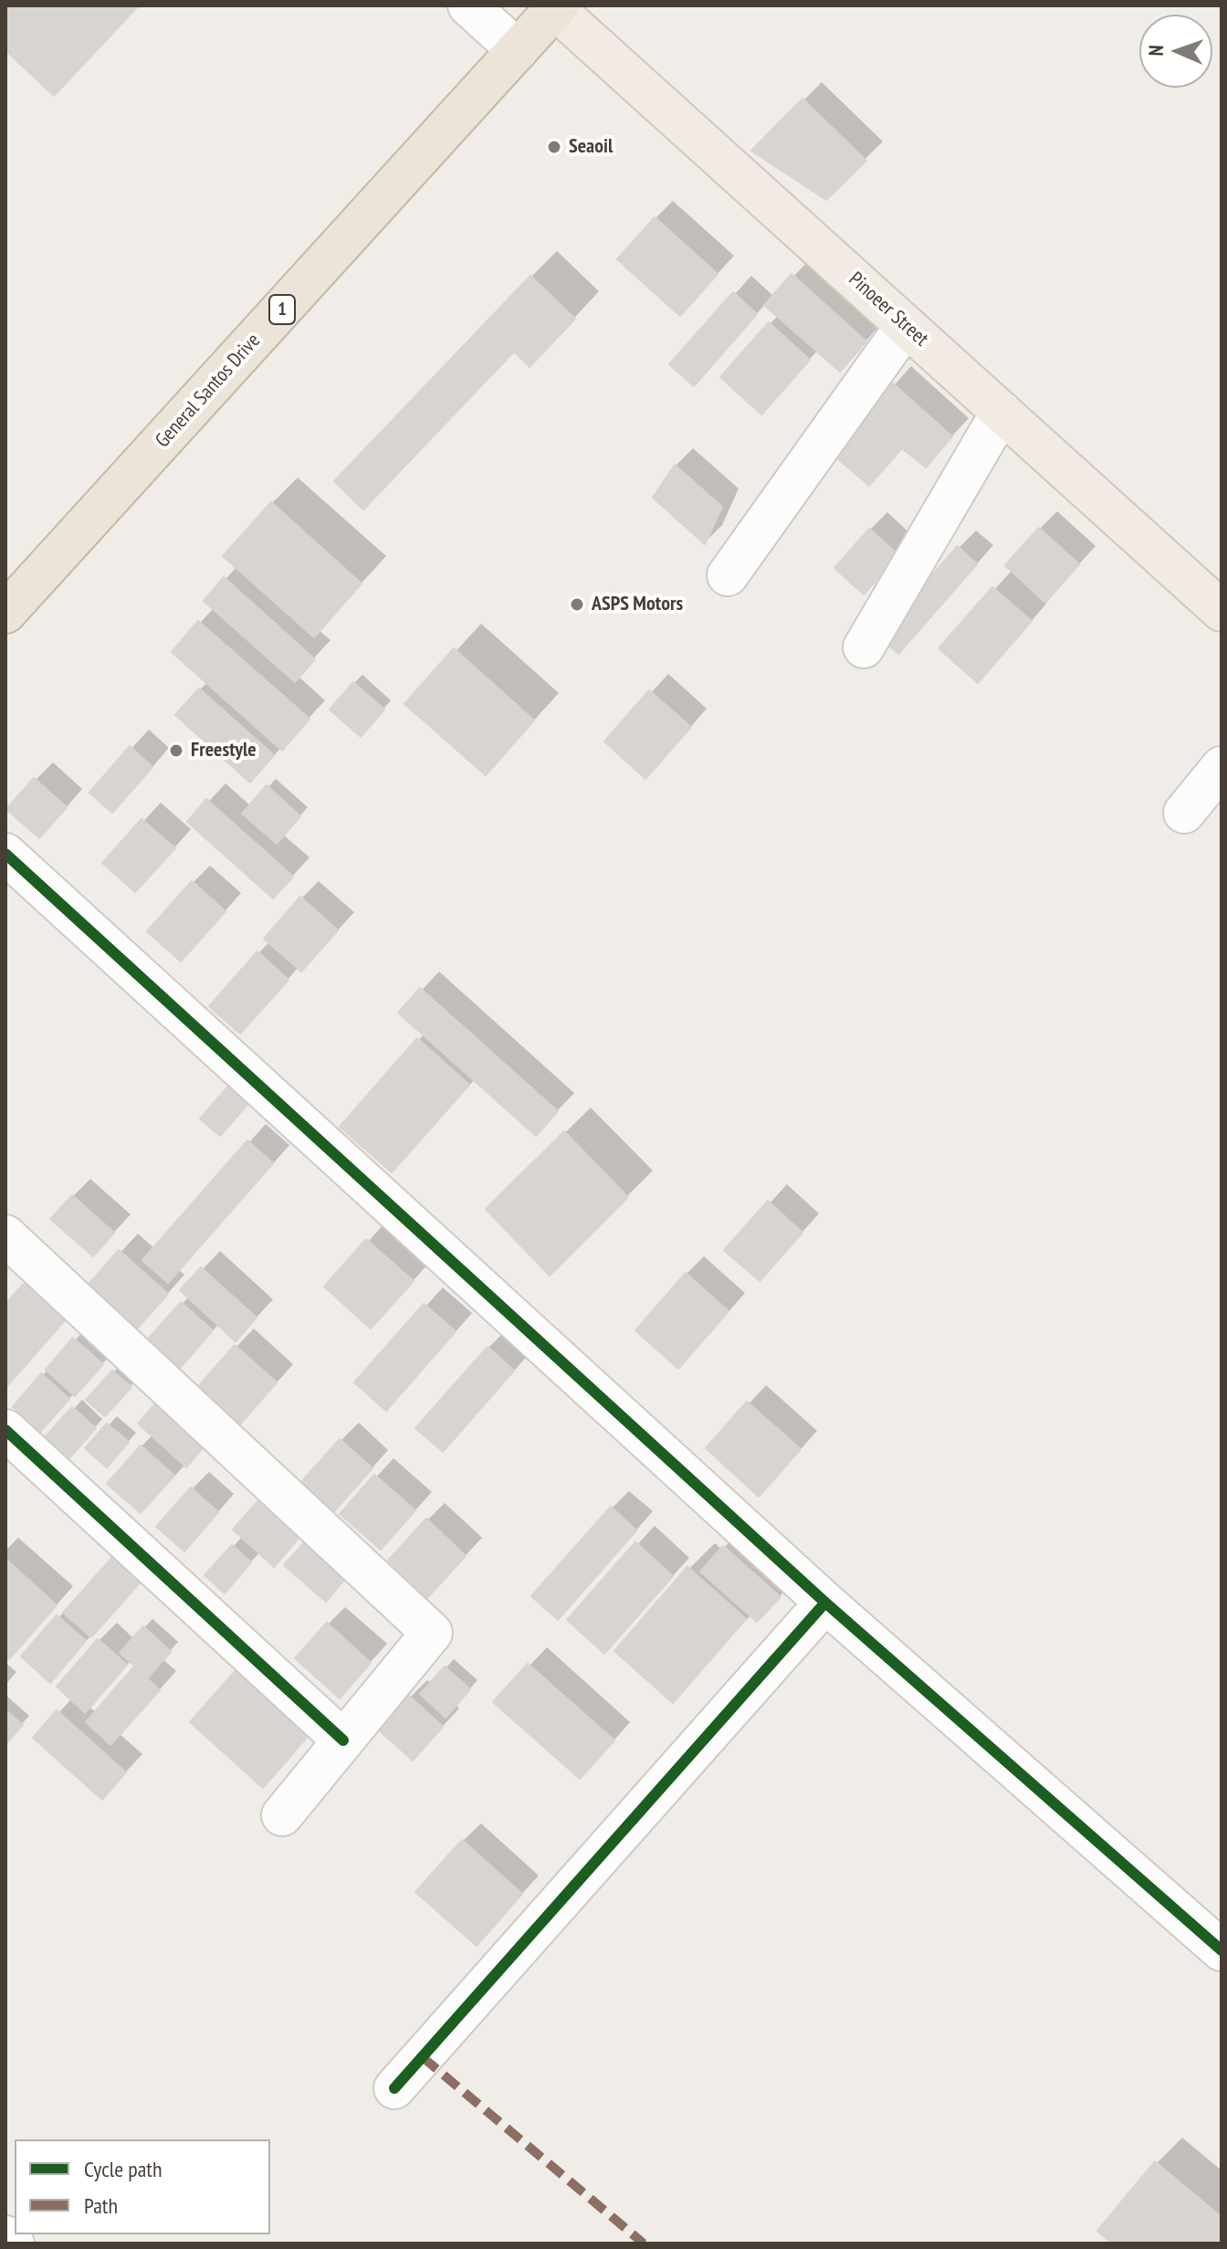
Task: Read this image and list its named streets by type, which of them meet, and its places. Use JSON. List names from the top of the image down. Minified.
{"streets":{"highway":["1","General Santos Drive"],"main road":["Pinoeer Street"]},"crossings":[["Pinoeer Street","General Santos Drive"]],"places":["Seaoil","ASPS Motors","Freestyle"],"legend":["Cycle path","Path"],"north":"left"}
